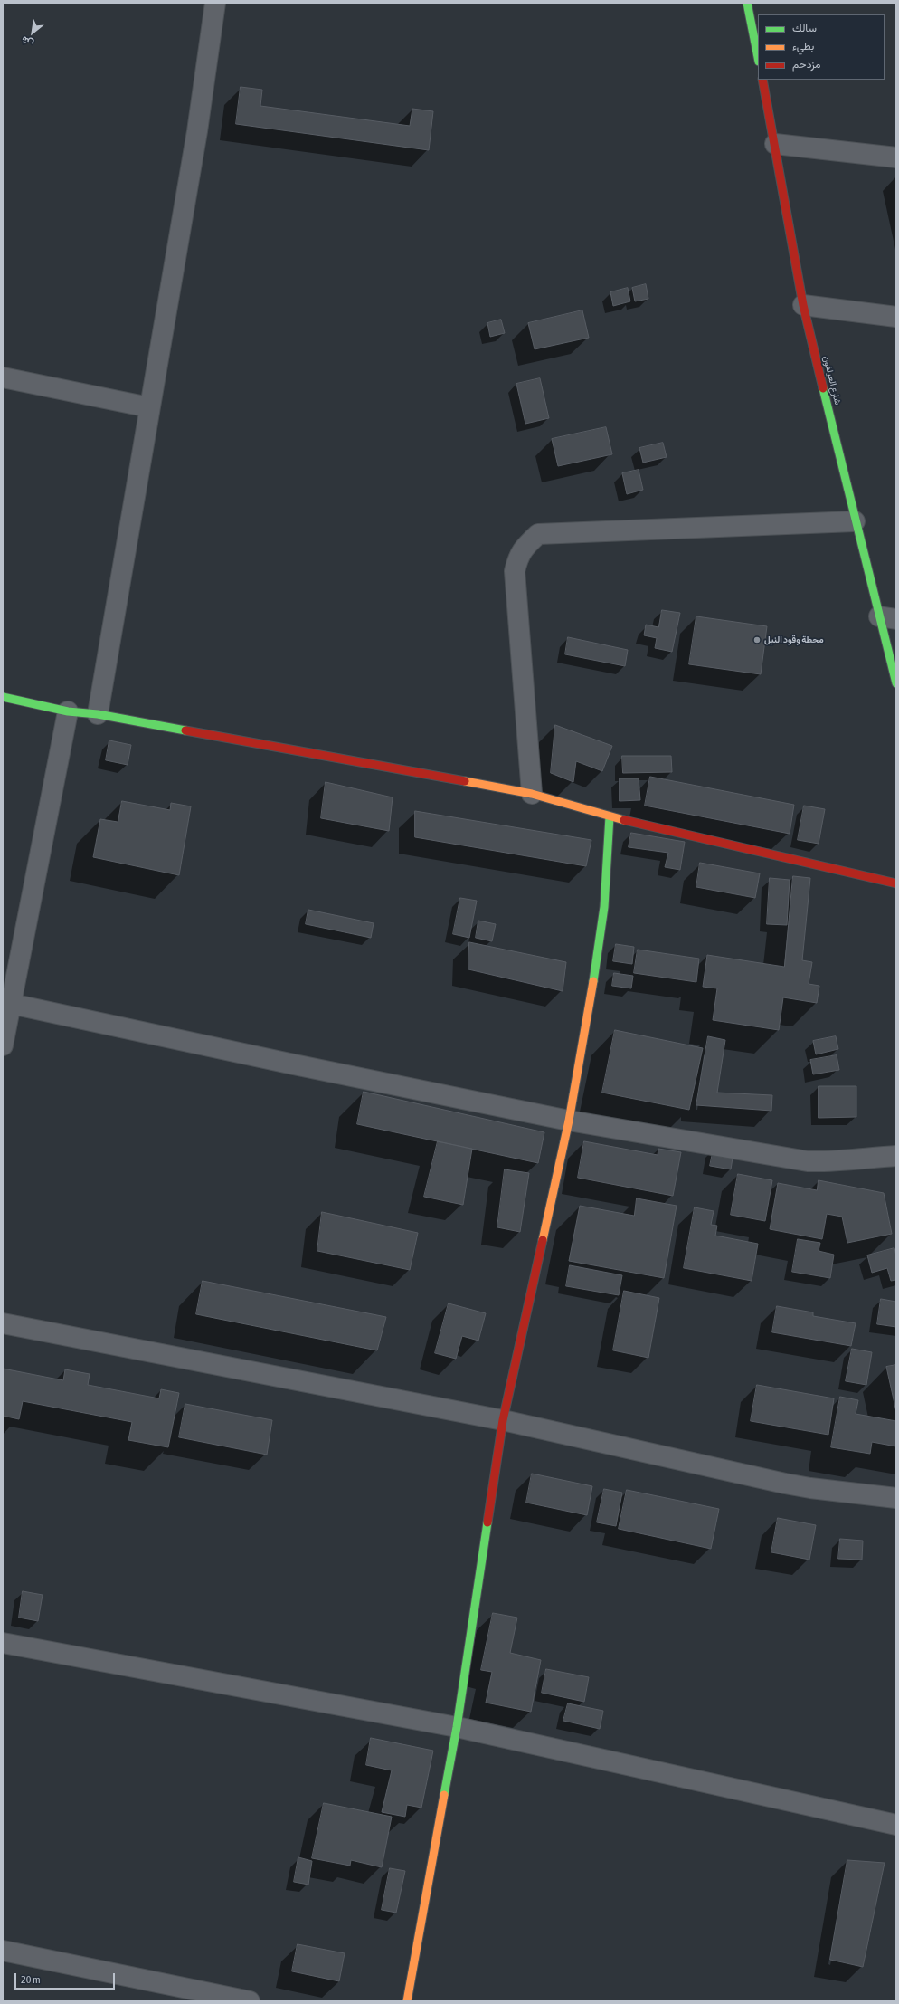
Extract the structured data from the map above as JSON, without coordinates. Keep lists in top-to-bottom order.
{
  "streets": {
    "main road": ["شارع العيلفون"]
  },
  "places": ["محطة وقود النيل"],
  "legend": ["سالك", "بطيء", "مزدحم"],
  "scale_bar": "20 m",
  "north": "bottom left"
}
